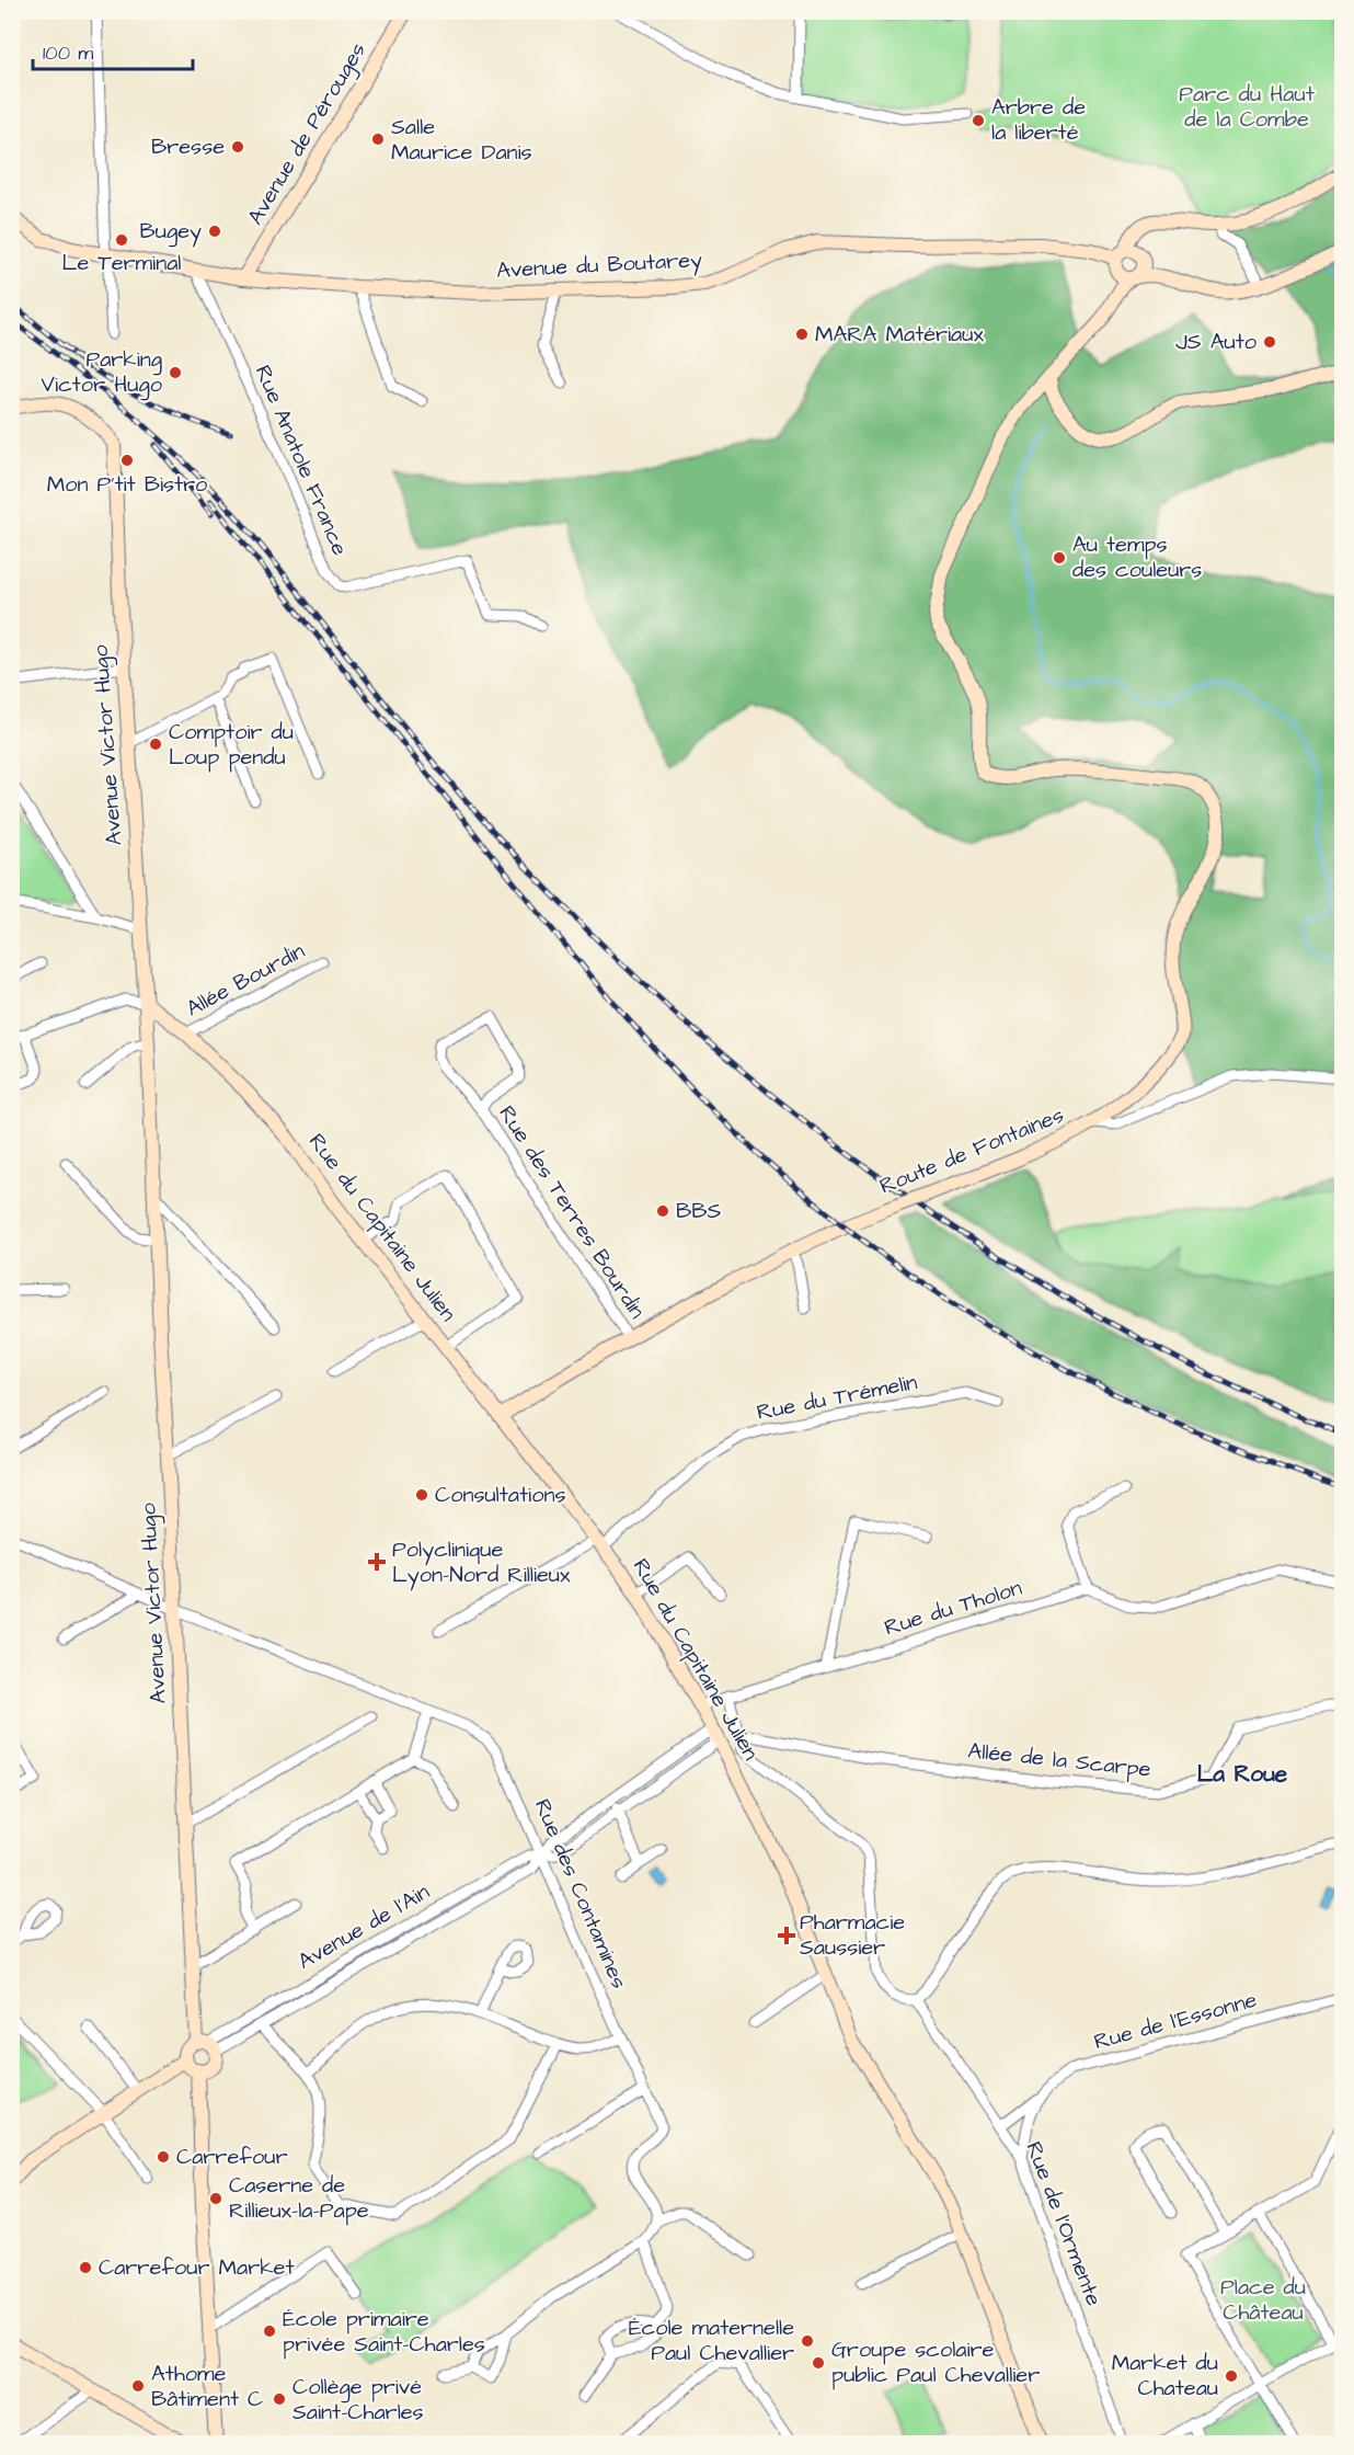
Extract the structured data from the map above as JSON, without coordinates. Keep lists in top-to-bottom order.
{
  "streets": {
    "street": [
      "Avenue de Pérouges",
      "Avenue du Boutarey",
      "Rue Anatole France",
      "Avenue Victor Hugo",
      "Allée Bourdin",
      "Route de Fontaines",
      "Rue des Terres Bourdin",
      "Rue du Capitaine Julien",
      "Rue du Trémelin",
      "Rue du Tholon",
      "Allée de la Scarpe",
      "Rue des Contamines",
      "Avenue de l'Ain",
      "Rue de l'Essonne",
      "Rue de l'Ormente"
    ]
  },
  "crossings": [
    ["Avenue de Pérouges", "Avenue du Boutarey"],
    ["Avenue du Boutarey", "Rue Anatole France"],
    ["Avenue Victor Hugo", "Rue du Capitaine Julien"],
    ["Avenue Victor Hugo", "Rue des Contamines"],
    ["Avenue Victor Hugo", "Avenue de l'Ain"],
    ["Allée Bourdin", "Rue du Capitaine Julien"],
    ["Route de Fontaines", "Rue des Terres Bourdin"],
    ["Route de Fontaines", "Rue du Capitaine Julien"],
    ["Rue du Capitaine Julien", "Rue du Trémelin"],
    ["Rue du Capitaine Julien", "Rue du Tholon"],
    ["Rue du Capitaine Julien", "Avenue de l'Ain"],
    ["Rue des Contamines", "Avenue de l'Ain"],
    ["Rue de l'Essonne", "Rue de l'Ormente"]
  ],
  "districts": ["La Roue"],
  "parks": ["Parc du Haut de la Combe", "Place du Château"],
  "places": {
    "other": [
      "Arbre de la liberté",
      "Salle Maurice Danis",
      "Bresse",
      "Bugey",
      "Le Terminal",
      "MARA Matériaux",
      "JS Auto",
      "Parking Victor Hugo",
      "Mon P'tit Bistro",
      "Au temps des couleurs",
      "Comptoir du Loup pendu",
      "BBS",
      "Consultations",
      "Carrefour",
      "Caserne de Rillieux-la-Pape",
      "Carrefour Market",
      "École primaire privée Saint-Charles",
      "École maternelle Paul Chevallier",
      "Groupe scolaire public Paul Chevallier",
      "Market du Chateau",
      "Athome Bâtiment C",
      "Collège privé Saint-Charles"
    ],
    "health": ["Polyclinique Lyon-Nord Rillieux", "Pharmacie Saussier"]
  },
  "scale_bar": "100 m"
}
